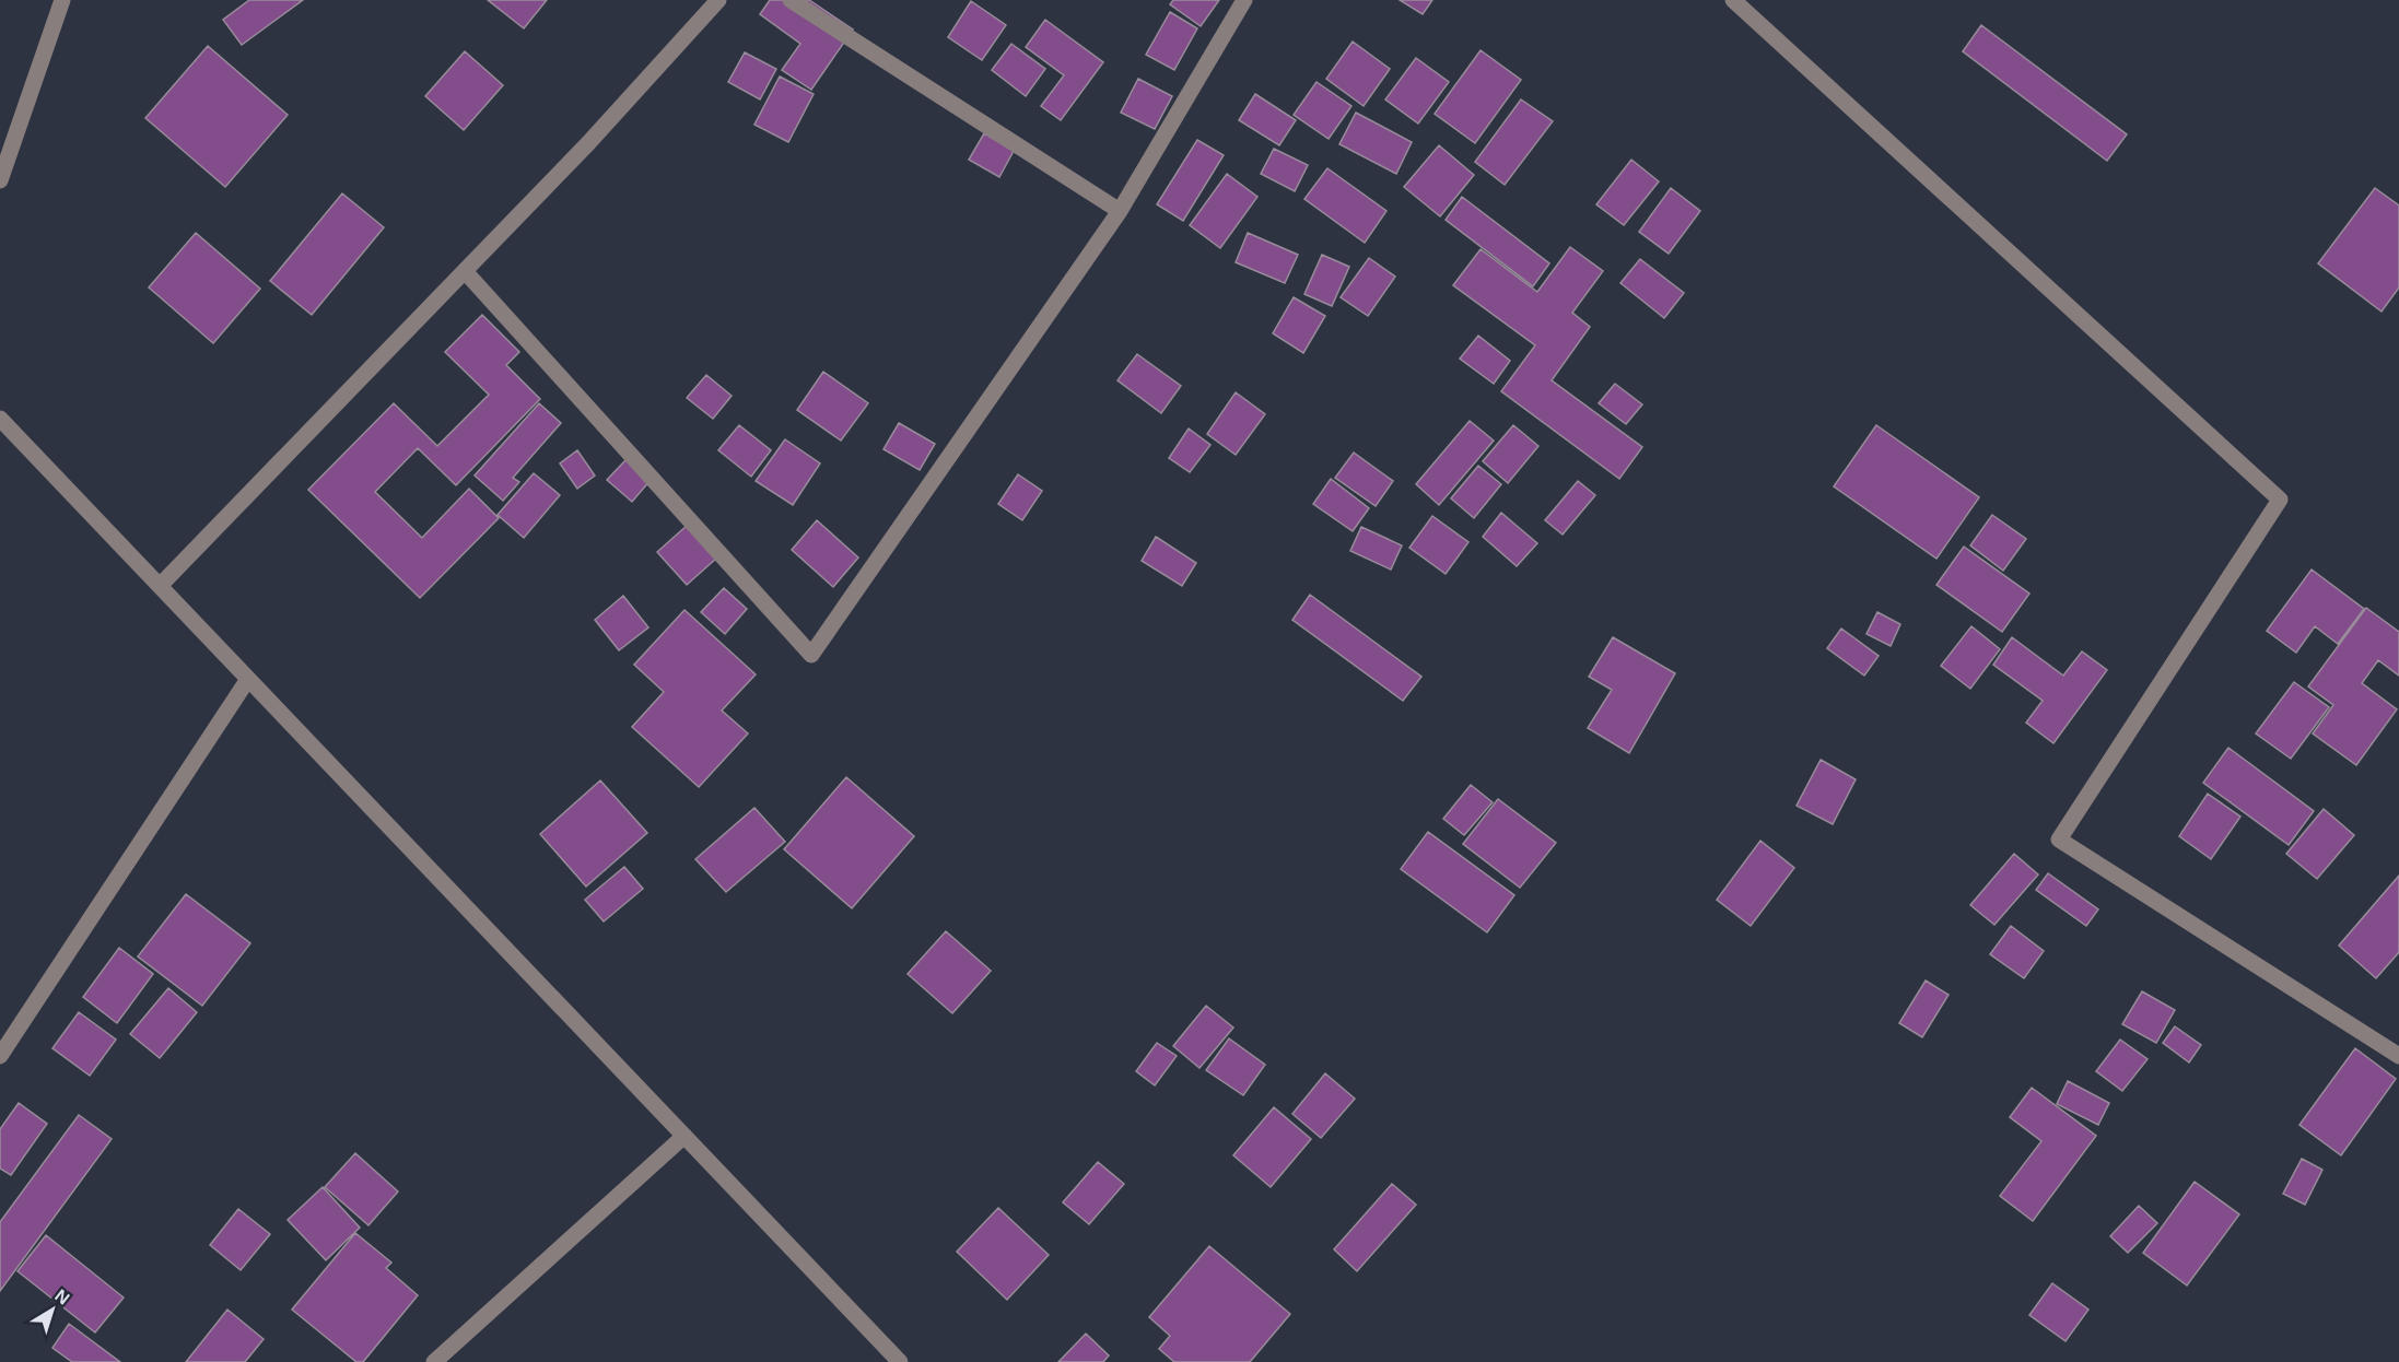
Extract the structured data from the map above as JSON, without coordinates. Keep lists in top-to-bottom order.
{
  "north": "top right"
}
